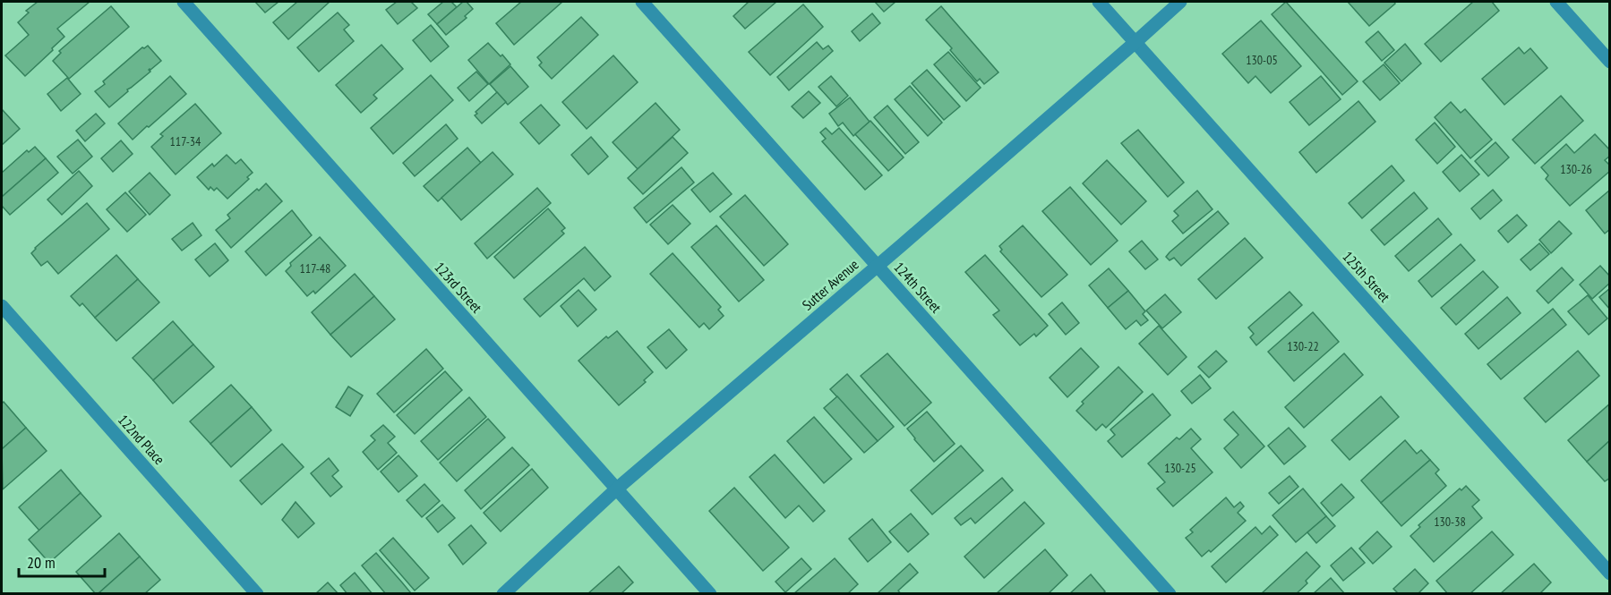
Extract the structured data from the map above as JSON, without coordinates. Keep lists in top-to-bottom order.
{
  "streets": {
    "street": [
      "125th Street",
      "Sutter Avenue",
      "123rd Street",
      "124th Street",
      "122nd Place"
    ]
  },
  "crossings": [
    ["125th Street", "Sutter Avenue"],
    ["Sutter Avenue", "123rd Street"],
    ["Sutter Avenue", "124th Street"]
  ],
  "house_numbers": [
    "130-05",
    "117-34",
    "130-26",
    "117-48",
    "130-22",
    "130-25",
    "130-38"
  ],
  "scale_bar": "20 m"
}
